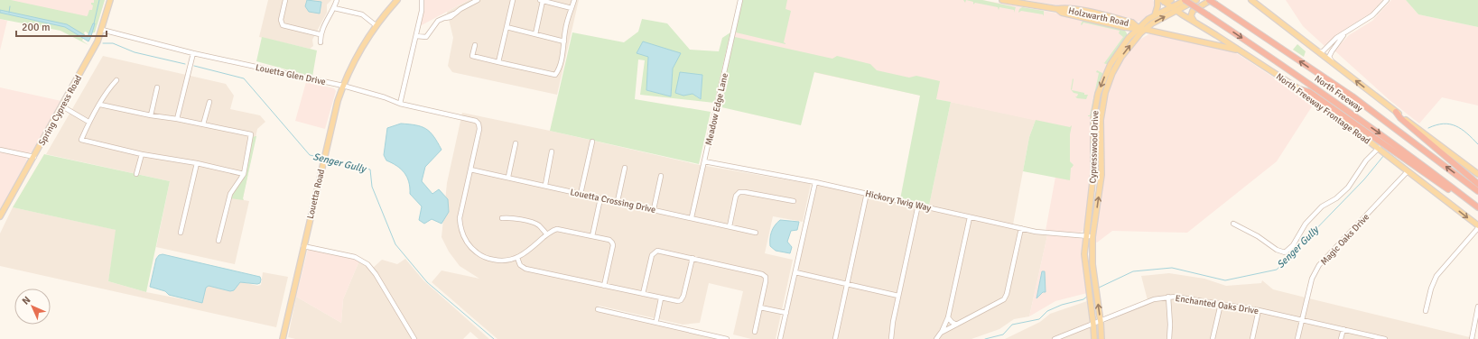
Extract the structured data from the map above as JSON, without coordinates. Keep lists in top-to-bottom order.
{
  "streets": {
    "highway": ["North Freeway"],
    "main road": [
      "Holzwarth Road",
      "North Freeway Frontage Road",
      "Spring Cypress Road",
      "Cypresswood Drive",
      "Louetta Road"
    ],
    "street": [
      "Louetta Glen Drive",
      "Meadow Edge Lane",
      "Louetta Crossing Drive",
      "Hickory Twig Way",
      "Magic Oaks Drive",
      "Enchanted Oaks Drive"
    ]
  },
  "crossings": [
    ["Holzwarth Road", "North Freeway Frontage Road"],
    ["Holzwarth Road", "Cypresswood Drive"],
    ["Louetta Glen Drive", "Spring Cypress Road"],
    ["Louetta Glen Drive", "Louetta Road"],
    ["Louetta Glen Drive", "Louetta Crossing Drive"],
    ["North Freeway Frontage Road", "Cypresswood Drive"],
    ["North Freeway Frontage Road", "Magic Oaks Drive"],
    ["Meadow Edge Lane", "Louetta Crossing Drive"],
    ["Meadow Edge Lane", "Hickory Twig Way"],
    ["Cypresswood Drive", "Hickory Twig Way"],
    ["Cypresswood Drive", "Enchanted Oaks Drive"],
    ["Magic Oaks Drive", "Enchanted Oaks Drive"]
  ],
  "water": ["Senger Gully"],
  "scale_bar": "200 m",
  "north": "top left"
}
